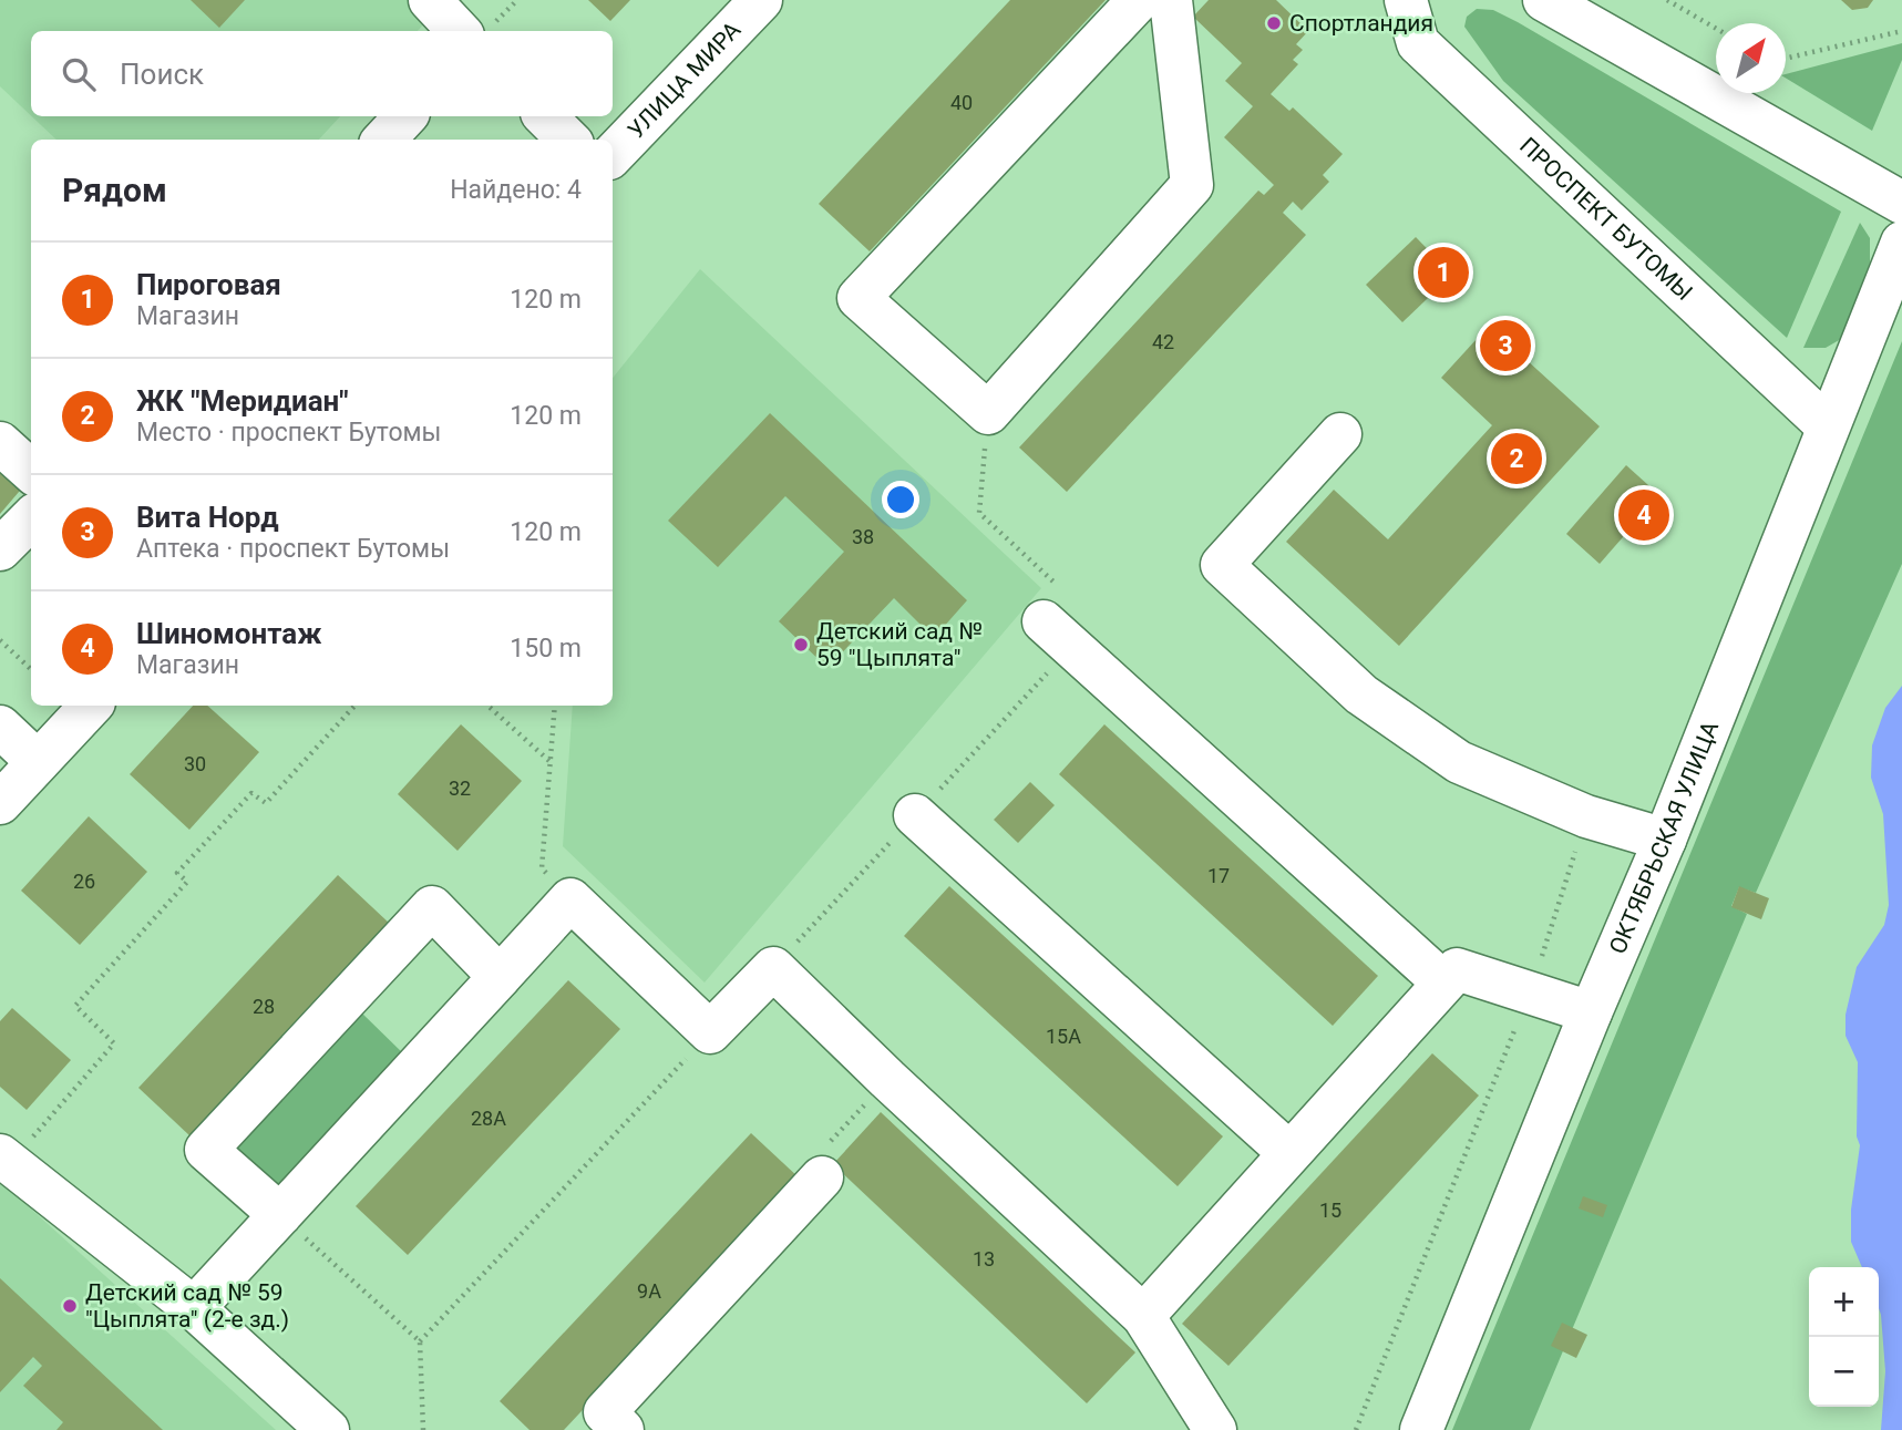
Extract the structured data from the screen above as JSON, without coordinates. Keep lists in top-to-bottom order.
{
  "streets": {
    "street": ["УЛИЦА МИРА", "ПРОСПЕКТ БУТОМЫ", "ОКТЯБРЬСКАЯ УЛИЦА"]
  },
  "crossings": [
    ["ПРОСПЕКТ БУТОМЫ", "ОКТЯБРЬСКАЯ УЛИЦА"]
  ],
  "places": ["Спортландия", "Детский сад № 59 \"Цыплята\"", "Детский сад № 59 \"Цыплята\" (2-е зд.)"],
  "house_numbers": [
    "40",
    "42",
    "38",
    "30",
    "32",
    "17",
    "26",
    "28",
    "15А",
    "28А",
    "15",
    "13",
    "9А"
  ],
  "north": "top right",
  "page": {
    "search": "Поиск",
    "heading": ["Рядом", "Найдено: 4"],
    "list": [
      {
        "mark": "1",
        "name": "Пироговая",
        "note": "Магазин",
        "value": "120 m"
      },
      {
        "mark": "2",
        "name": "ЖК \"Меридиан\"",
        "note": "Место · проспект Бутомы",
        "value": "120 m"
      },
      {
        "mark": "3",
        "name": "Вита Норд",
        "note": "Аптека · проспект Бутомы",
        "value": "120 m"
      },
      {
        "mark": "4",
        "name": "Шиномонтаж",
        "note": "Магазин",
        "value": "150 m"
      }
    ],
    "pins": [
      "1",
      "3",
      "2",
      "4"
    ],
    "map_buttons": ["+", "−"]
  }
}
